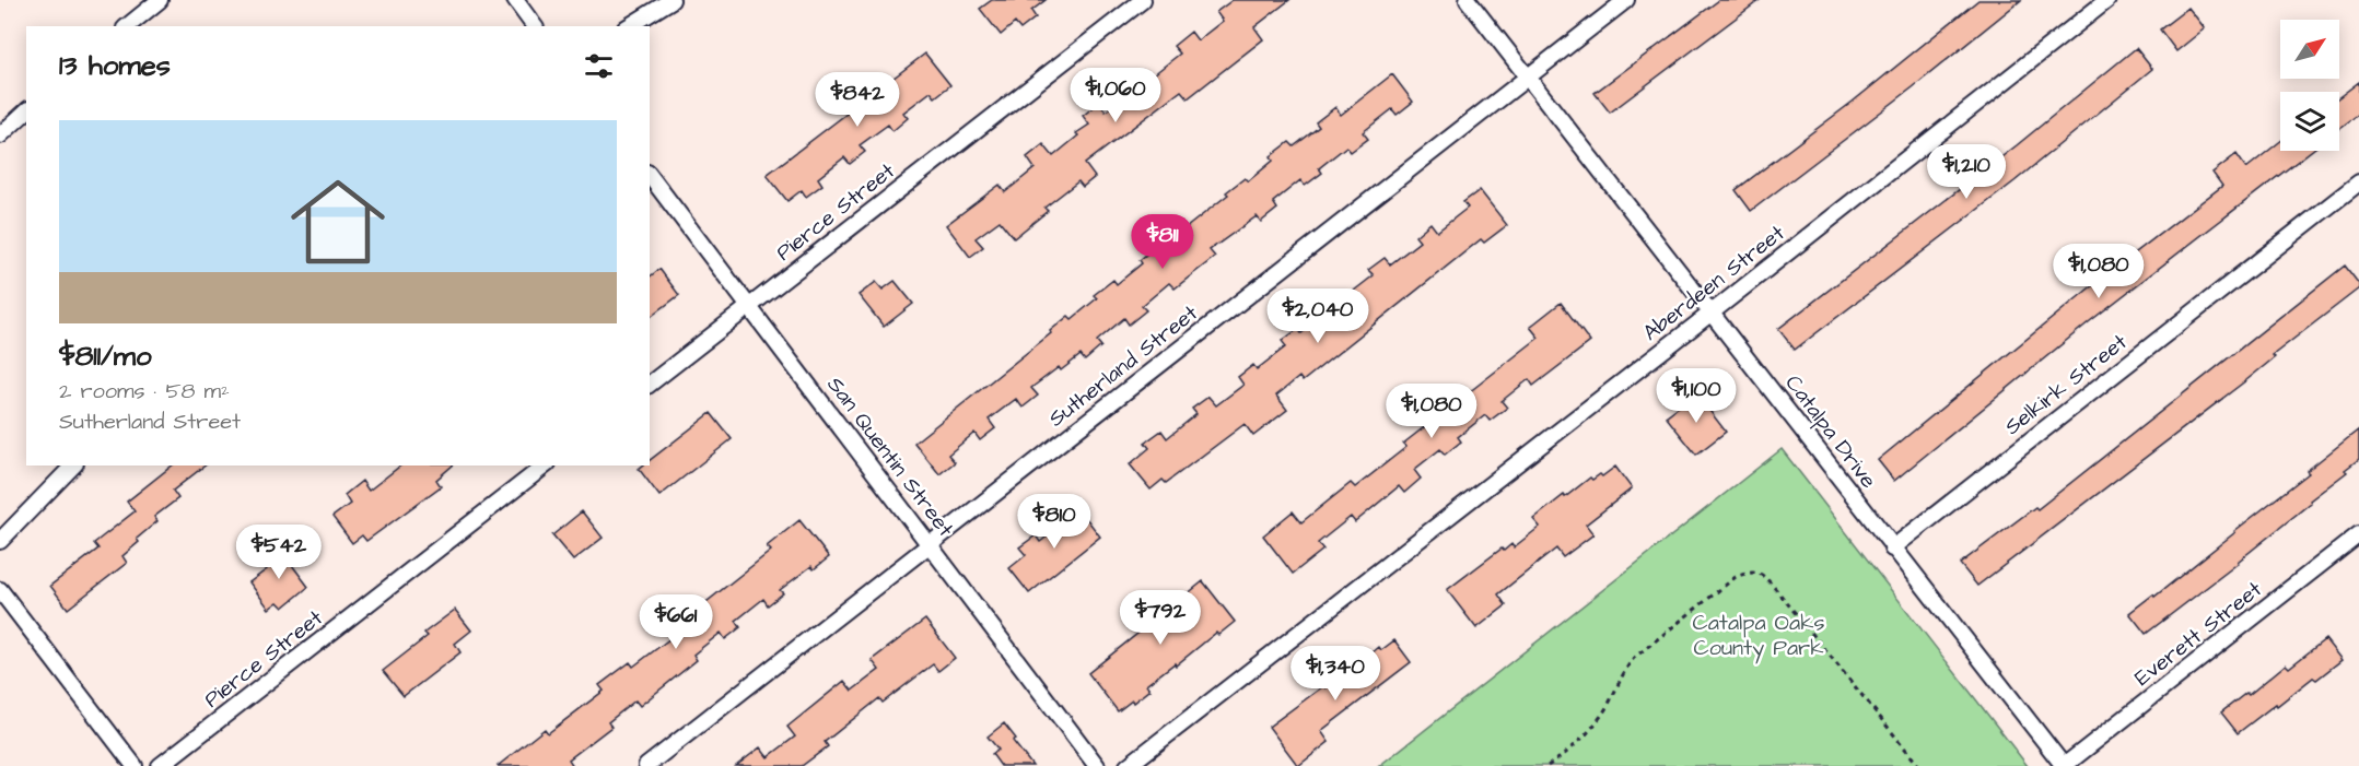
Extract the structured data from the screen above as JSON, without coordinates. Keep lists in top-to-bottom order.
{
  "streets": {
    "street": [
      "Pierce Street",
      "Aberdeen Street",
      "Sutherland Street",
      "Selkirk Street",
      "Catalpa Drive",
      "San Quentin Street",
      "Everett Street"
    ]
  },
  "crossings": [
    ["Pierce Street", "San Quentin Street"],
    ["Aberdeen Street", "Catalpa Drive"],
    ["Sutherland Street", "Catalpa Drive"],
    ["Sutherland Street", "San Quentin Street"],
    ["Selkirk Street", "Catalpa Drive"],
    ["Catalpa Drive", "Everett Street"]
  ],
  "parks": ["Catalpa Oaks County Park"],
  "north": "top right",
  "page": {
    "heading": "13 homes",
    "price": [
      "$1,060",
      "$842",
      "$1,210",
      "$811",
      "$1,080",
      "$2,040",
      "$1,100",
      "$1,080",
      "$810",
      "$542",
      "$792",
      "$661",
      "$1,340"
    ],
    "list": [
      {
        "name": "$811/mo",
        "note": "2 rooms · 58 m² · Sutherland Street"
      }
    ]
  }
}
